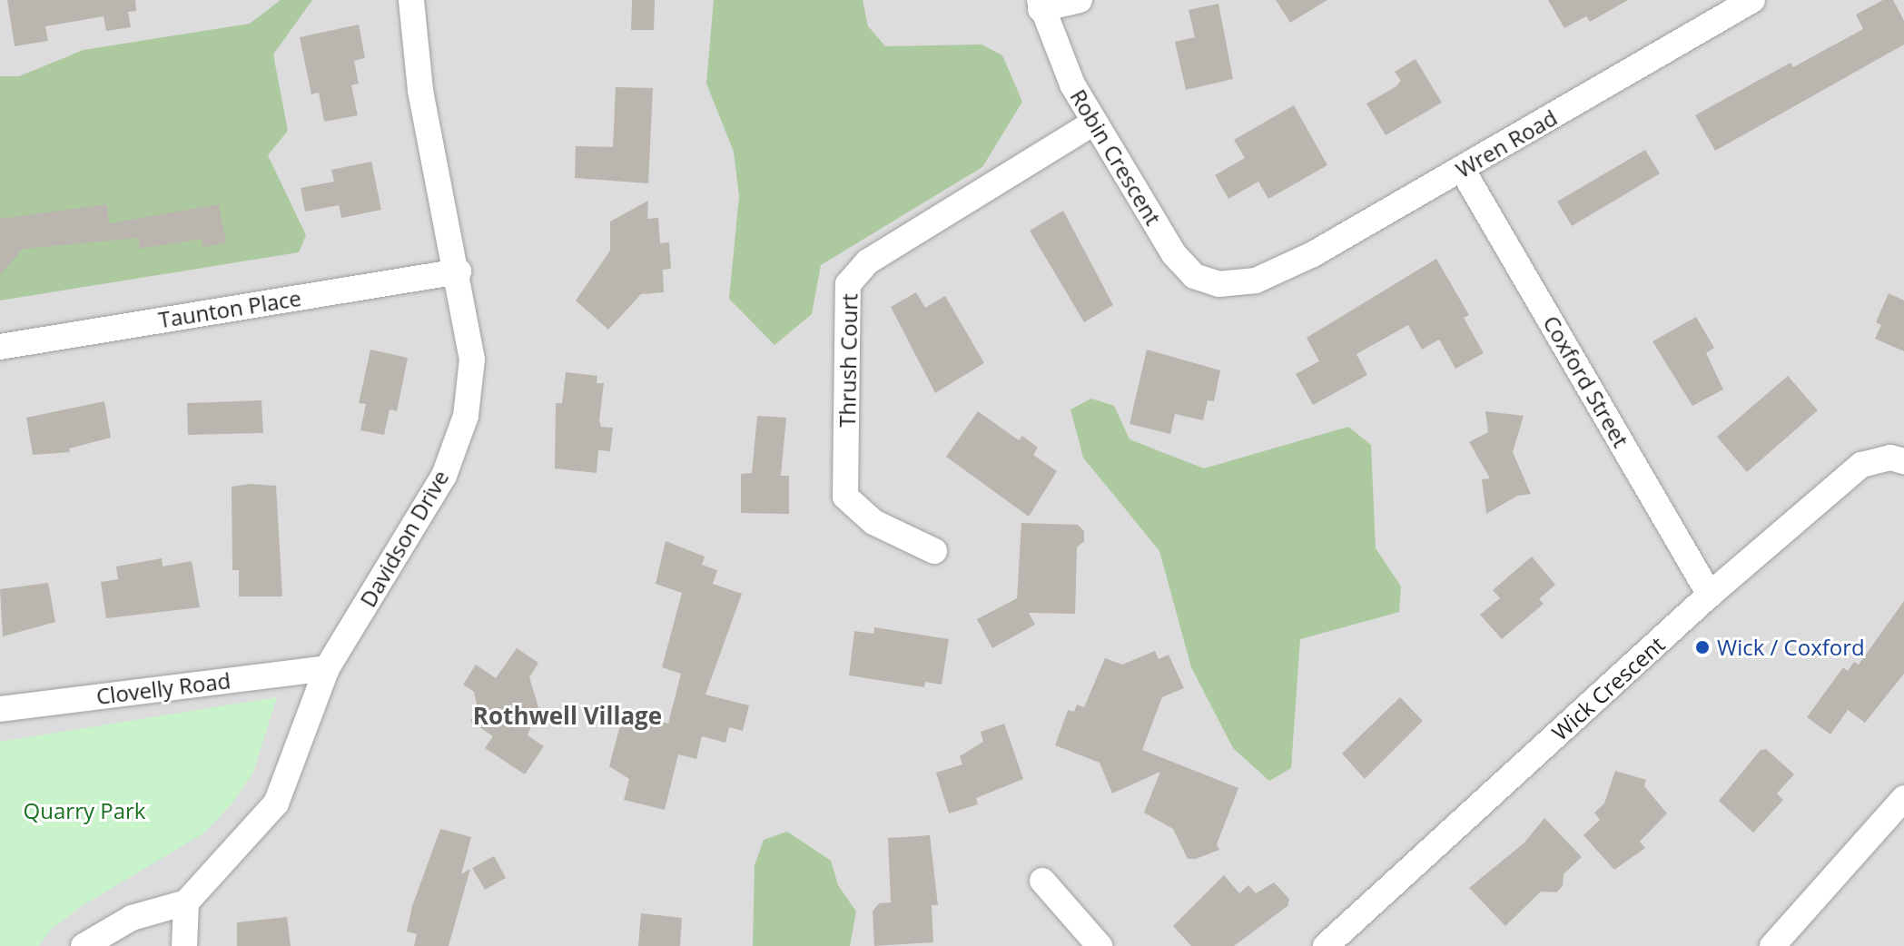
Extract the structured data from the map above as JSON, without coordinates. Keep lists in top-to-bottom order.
{
  "streets": {
    "street": [
      "Wren Road",
      "Robin Crescent",
      "Taunton Place",
      "Thrush Court",
      "Coxford Street",
      "Davidson Drive",
      "Clovelly Road",
      "Wick Crescent"
    ]
  },
  "crossings": [
    ["Wren Road", "Robin Crescent"],
    ["Wren Road", "Coxford Street"],
    ["Robin Crescent", "Thrush Court"],
    ["Taunton Place", "Davidson Drive"],
    ["Coxford Street", "Wick Crescent"],
    ["Davidson Drive", "Clovelly Road"]
  ],
  "districts": ["Rothwell Village"],
  "parks": ["Quarry Park"],
  "places": ["Wick / Coxford"]
}
